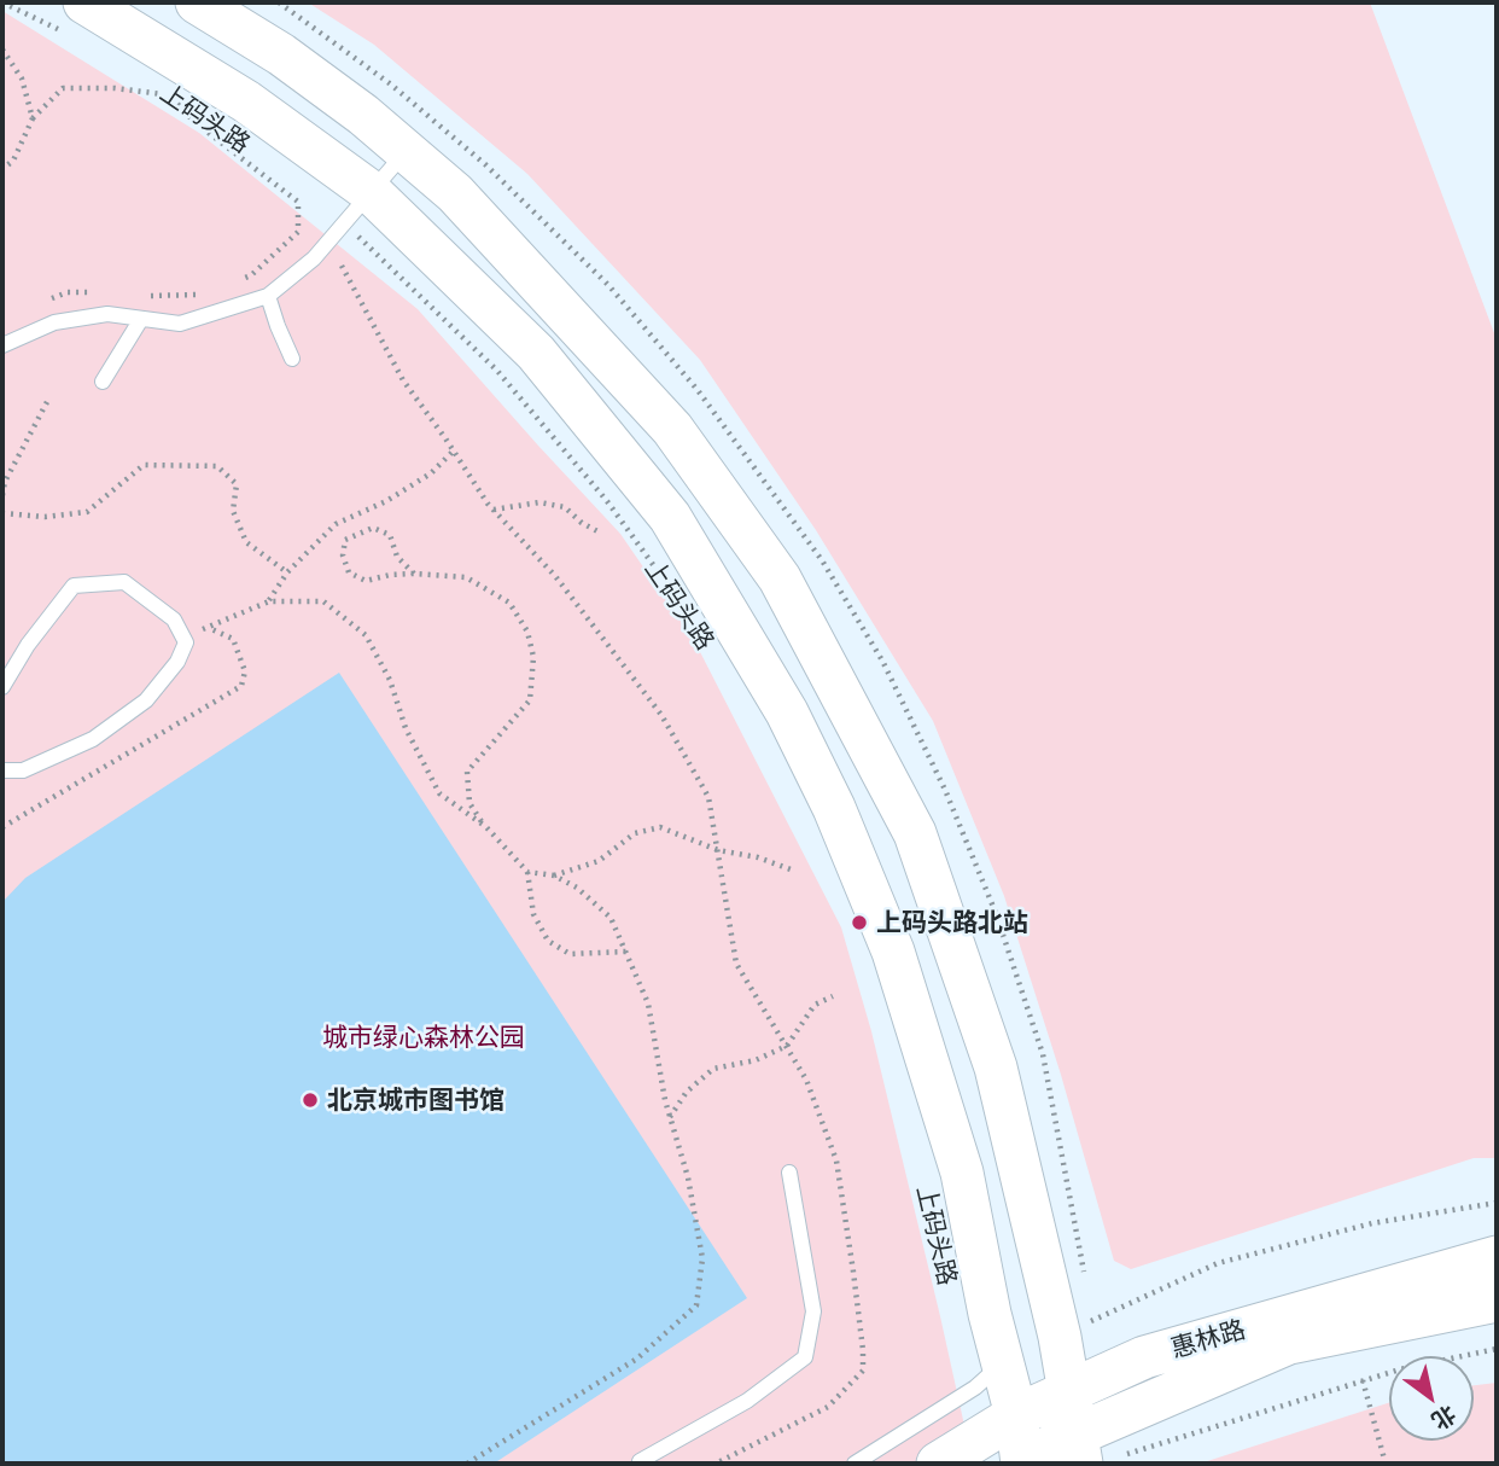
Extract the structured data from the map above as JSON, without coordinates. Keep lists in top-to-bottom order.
{
  "streets": {
    "main road": ["上码头路", "惠林路"]
  },
  "crossings": [
    ["上码头路", "惠林路"]
  ],
  "parks": ["城市绿心森林公园"],
  "places": ["上码头路北站", "北京城市图书馆"],
  "north": "bottom right"
}
